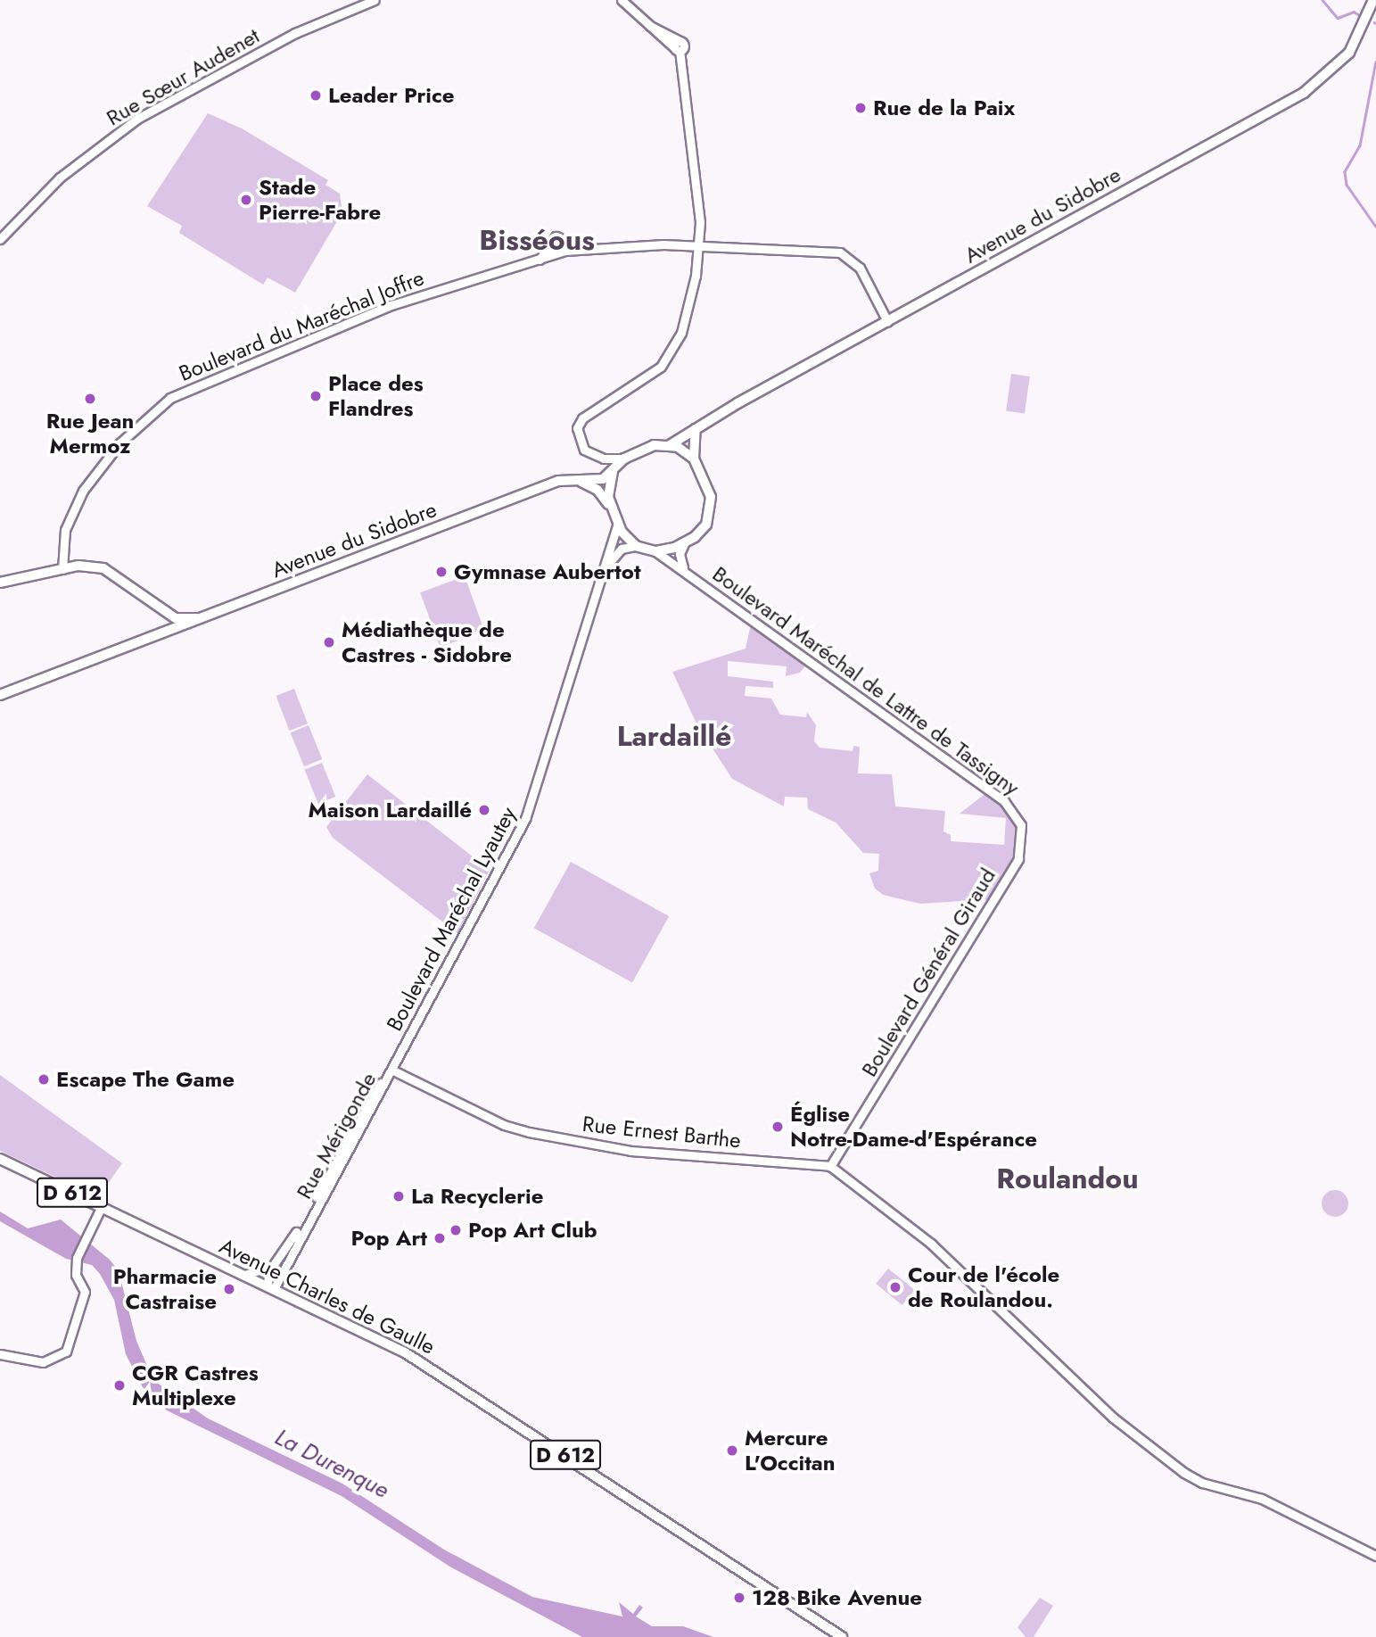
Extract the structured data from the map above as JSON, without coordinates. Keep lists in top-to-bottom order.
{
  "streets": {
    "main road": ["Avenue du Sidobre", "D 612", "Avenue Charles de Gaulle"],
    "street": [
      "Rue Sœur Audenet",
      "Boulevard du Maréchal Joffre",
      "Boulevard Maréchal de Lattre de Tassigny",
      "Boulevard Maréchal Lyautey",
      "Boulevard Général Giraud",
      "Rue Ernest Barthe",
      "Rue Mérigonde"
    ]
  },
  "crossings": [
    ["Avenue du Sidobre", "Boulevard du Maréchal Joffre"],
    ["Avenue du Sidobre", "Boulevard Maréchal de Lattre de Tassigny"],
    ["Avenue du Sidobre", "Boulevard Maréchal Lyautey"],
    ["Boulevard Maréchal de Lattre de Tassigny", "Boulevard Maréchal Lyautey"],
    ["Boulevard Maréchal de Lattre de Tassigny", "Boulevard Général Giraud"],
    ["Boulevard Maréchal Lyautey", "Rue Ernest Barthe"],
    ["Boulevard Maréchal Lyautey", "Rue Mérigonde"],
    ["Boulevard Général Giraud", "Rue Ernest Barthe"],
    ["Rue Ernest Barthe", "Rue Mérigonde"],
    ["Rue Mérigonde", "Avenue Charles de Gaulle"]
  ],
  "districts": ["Bisséous", "Lardaillé", "Roulandou"],
  "water": ["La Durenque"],
  "places": [
    "Leader Price",
    "Rue de la Paix",
    "Stade Pierre-Fabre",
    "Place des Flandres",
    "Rue Jean Mermoz",
    "Gymnase Aubertot",
    "Médiathèque de Castres - Sidobre",
    "Maison Lardaillé",
    "Escape The Game",
    "Église Notre-Dame-d'Espérance",
    "La Recyclerie",
    "Pop Art Club",
    "Pop Art",
    "Cour de l'école de Roulandou.",
    "Pharmacie Castraise",
    "CGR Castres Multiplexe",
    "Mercure L'Occitan",
    "128 Bike Avenue"
  ]
}
